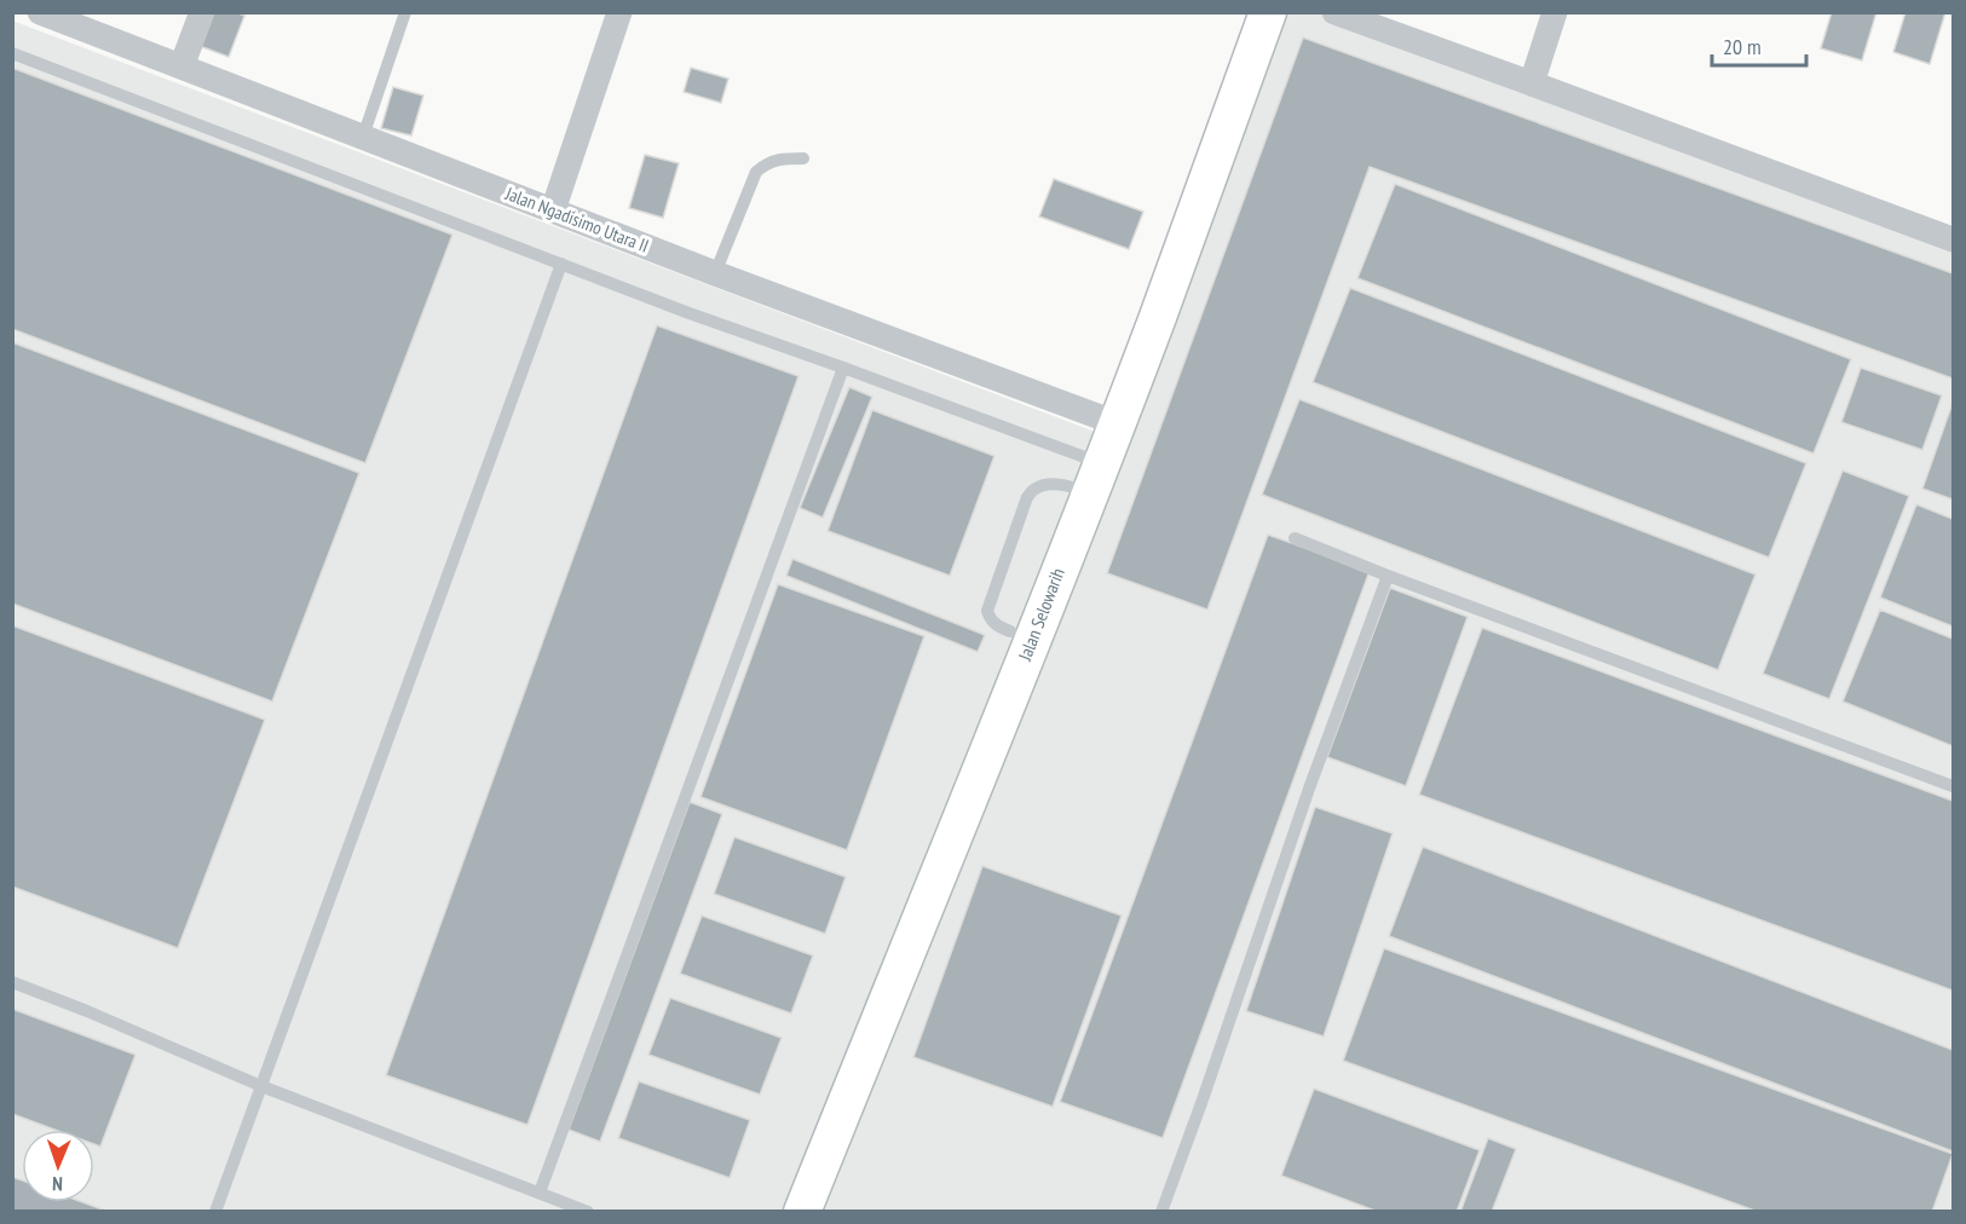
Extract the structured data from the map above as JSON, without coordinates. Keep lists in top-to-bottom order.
{
  "streets": {
    "main road": ["Jalan Selowarih"],
    "street": ["Jalan Ngadisimo Utara II"]
  },
  "crossings": [
    ["Jalan Ngadisimo Utara II", "Jalan Selowarih"]
  ],
  "scale_bar": "20 m",
  "north": "bottom"
}
